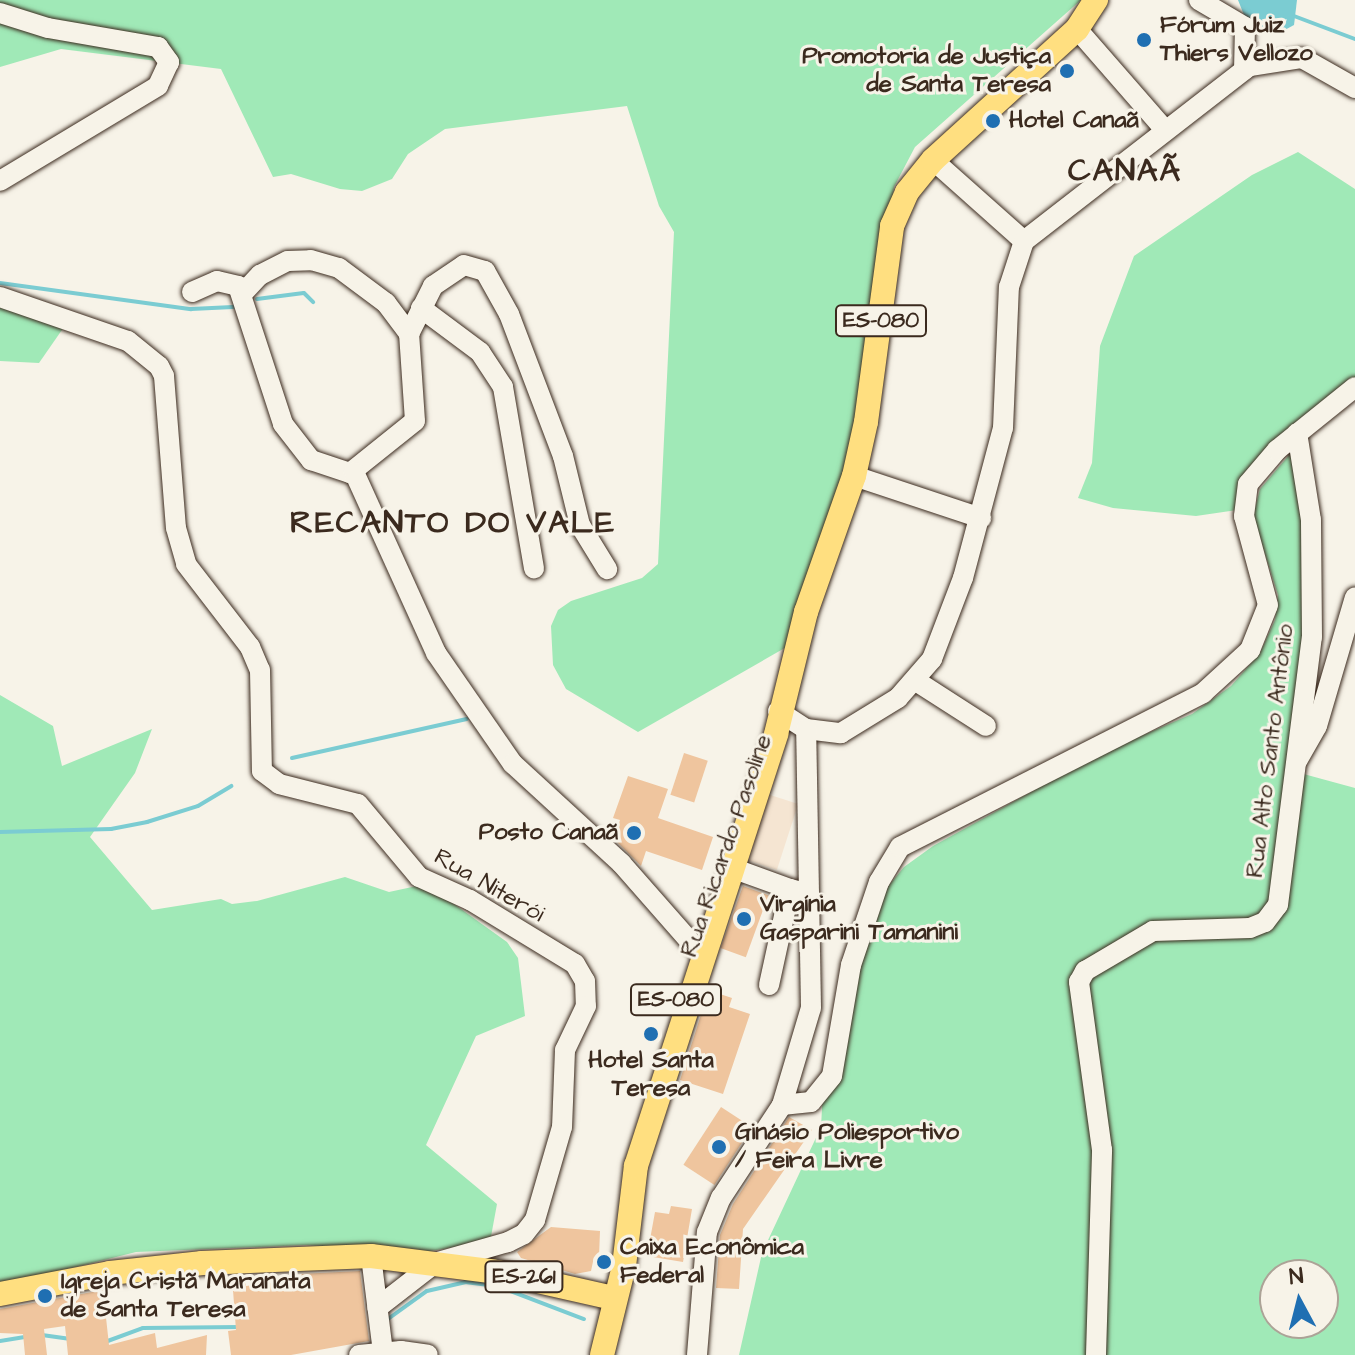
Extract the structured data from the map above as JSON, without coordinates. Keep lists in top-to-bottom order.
{
  "streets": {
    "main road": ["ES-080", "Rua Ricardo Pasoline", "ES-261"],
    "street": ["Rua Alto Santo Antônio", "Rua Niterói"]
  },
  "crossings": [
    ["ES-080", "Rua Ricardo Pasoline"],
    ["Rua Ricardo Pasoline", "ES-261"],
    ["Rua Niterói", "ES-261"]
  ],
  "districts": ["CANAÃ", "RECANTO DO VALE"],
  "places": [
    "Fórum Juiz Thiers Vellozo",
    "Promotoria de Justiça de Santa Teresa",
    "Hotel Canaã",
    "Posto Canaã",
    "Virgínia Gasparini Tamanini",
    "Hotel Santa Teresa",
    "Ginásio Poliesportivo / Feira Livre",
    "Caixa Econômica Federal",
    "Igreja Cristã Maranata de Santa Teresa"
  ],
  "north": "top"
}
